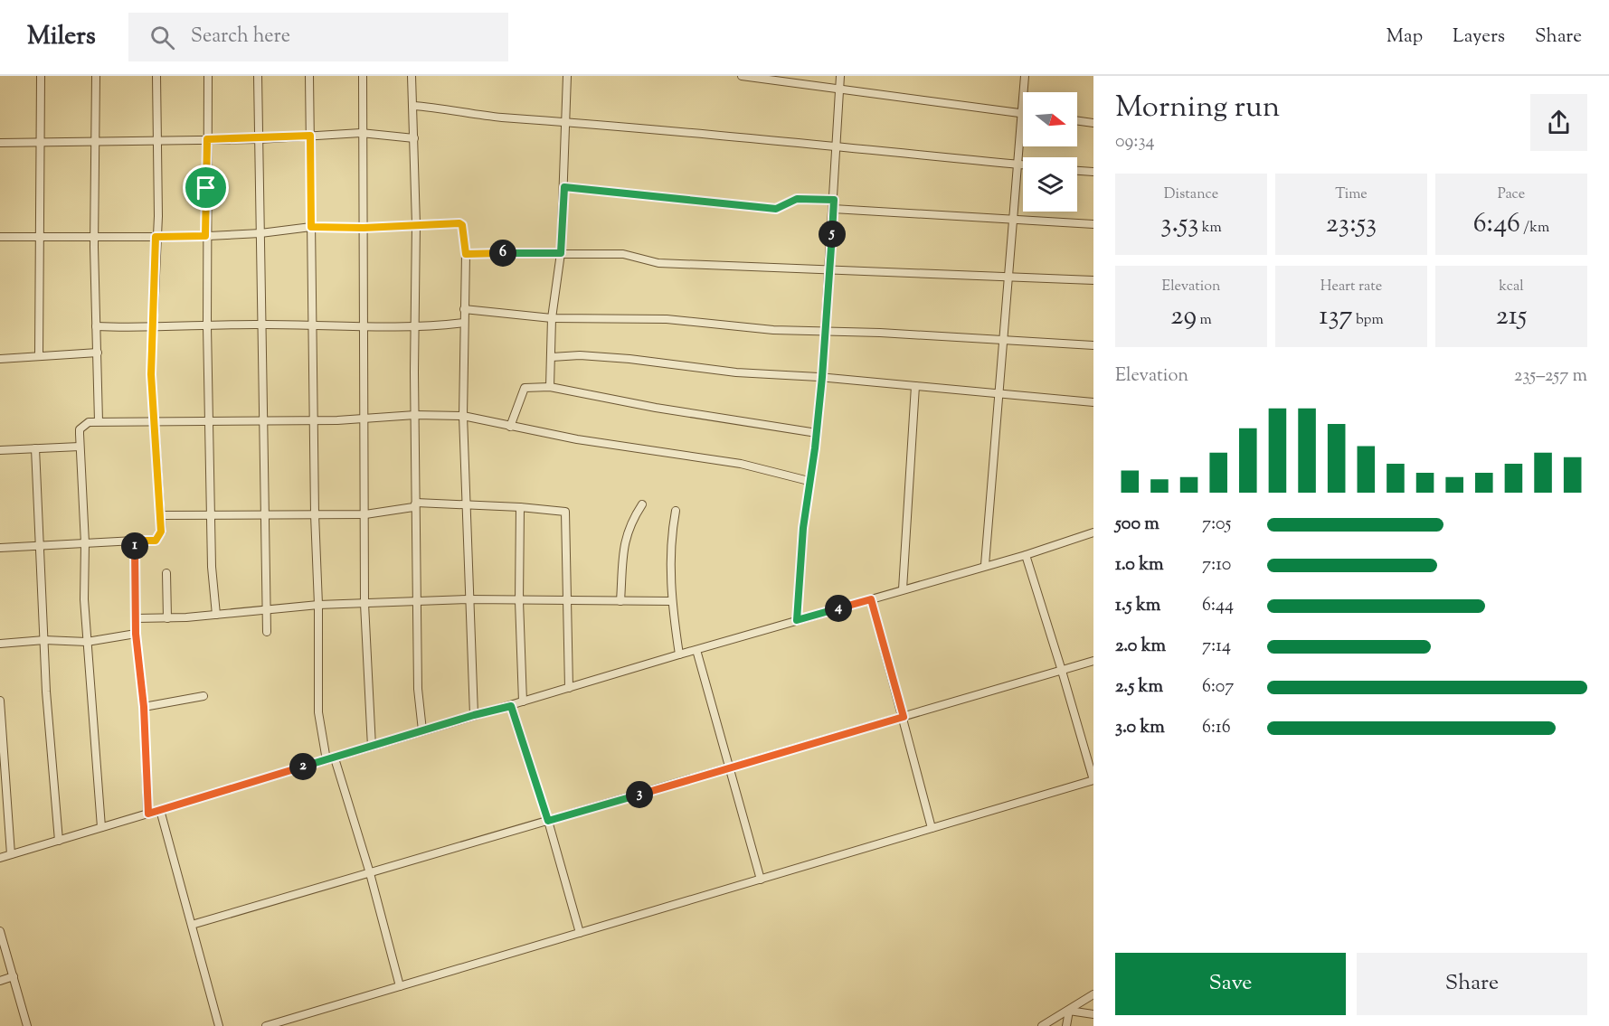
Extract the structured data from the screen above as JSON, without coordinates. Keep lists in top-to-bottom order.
{
  "north": "right",
  "page": {
    "header": "Milers",
    "search": "Search here",
    "nav": ["Map", "Layers", "Share"],
    "heading": ["Morning run", "09:34"],
    "stats": [
      ["Distance", "3.53 km"],
      ["Time", "23:53"],
      ["Pace", "6:46 /km"],
      ["Elevation", "29 m"],
      ["Heart rate", "137 bpm"],
      ["kcal", "215"]
    ],
    "pins": [
      "5",
      "6",
      "1",
      "4",
      "2",
      "3"
    ],
    "chart": ["Elevation", "235–257 m"],
    "list": [
      {
        "name": "500 m",
        "note": "7:05"
      },
      {
        "name": "1.0 km",
        "note": "7:10"
      },
      {
        "name": "1.5 km",
        "note": "6:44"
      },
      {
        "name": "2.0 km",
        "note": "7:14"
      },
      {
        "name": "2.5 km",
        "note": "6:07"
      },
      {
        "name": "3.0 km",
        "note": "6:16"
      }
    ],
    "buttons": ["Save", "Share"]
  }
}
